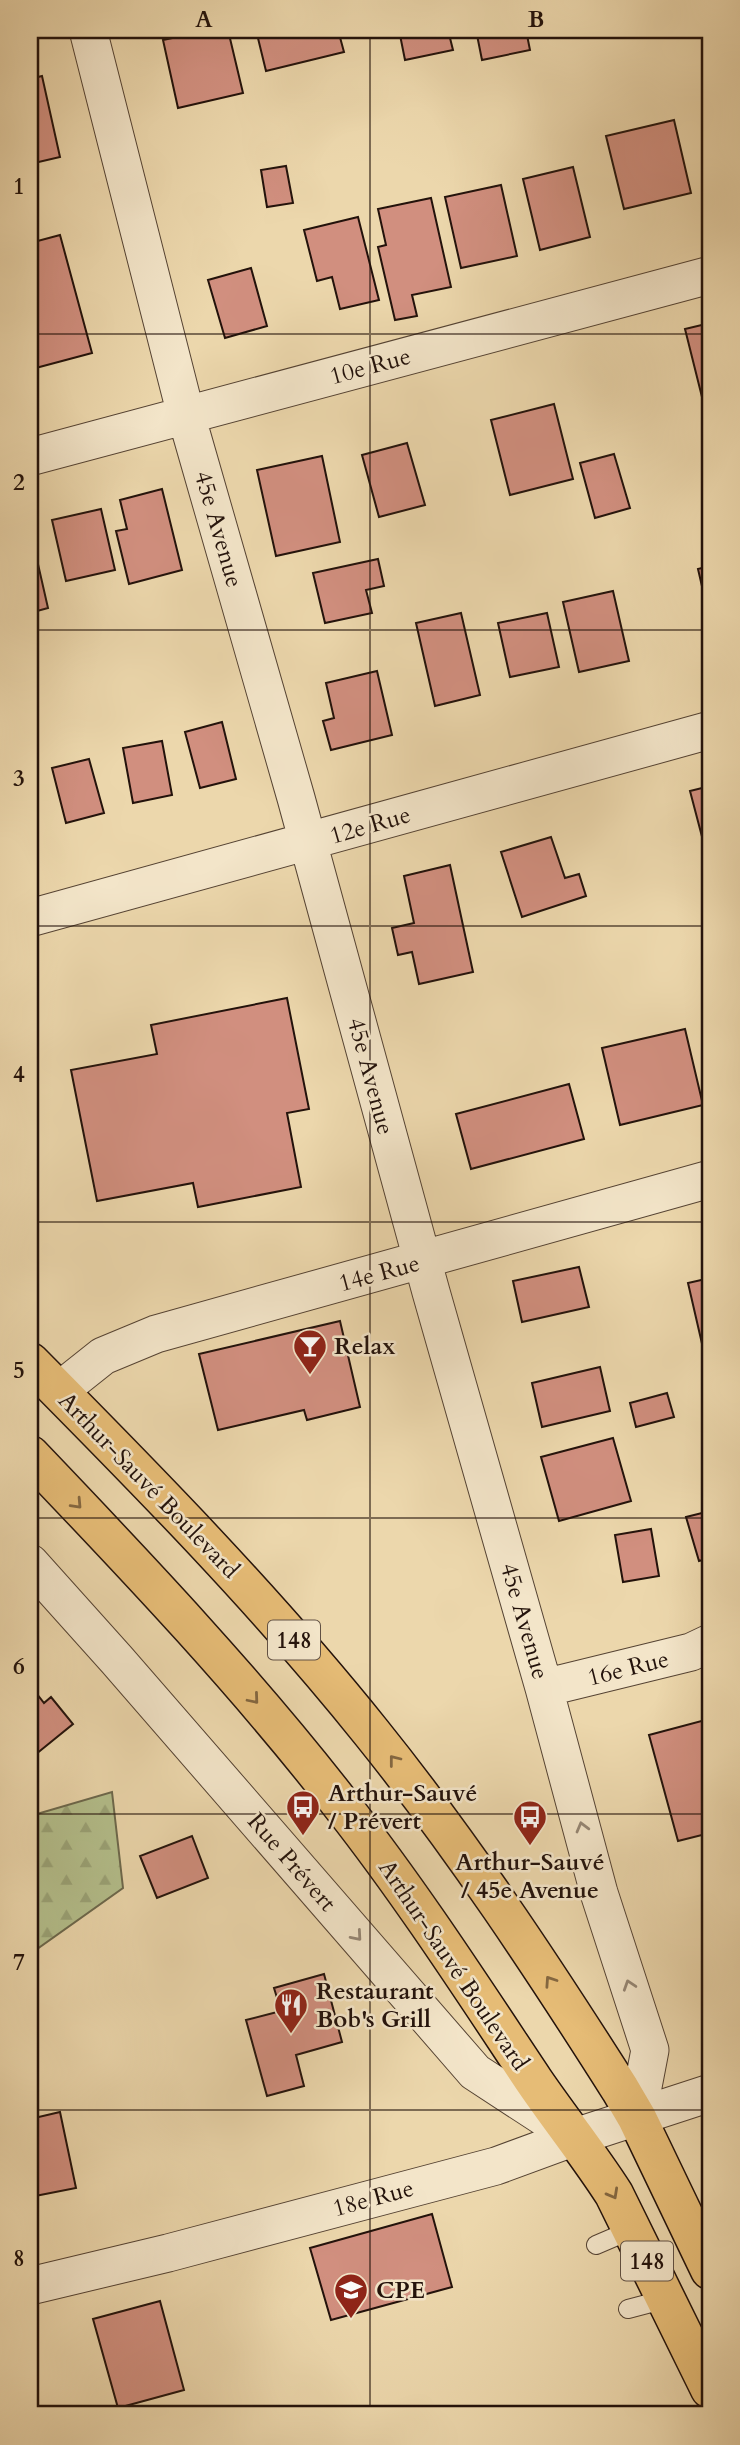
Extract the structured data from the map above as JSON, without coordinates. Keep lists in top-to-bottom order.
{
  "streets": {
    "main road": ["Arthur-Sauvé Boulevard", "148"],
    "street": [
      "10e Rue",
      "45e Avenue",
      "12e Rue",
      "14e Rue",
      "16e Rue",
      "Rue Prévert",
      "18e Rue"
    ]
  },
  "crossings": [
    ["10e Rue", "45e Avenue"],
    ["45e Avenue", "12e Rue"],
    ["45e Avenue", "14e Rue"],
    ["45e Avenue", "Arthur-Sauvé Boulevard"],
    ["45e Avenue", "16e Rue"],
    ["45e Avenue", "18e Rue"],
    ["14e Rue", "Arthur-Sauvé Boulevard"],
    ["Arthur-Sauvé Boulevard", "Rue Prévert"],
    ["Arthur-Sauvé Boulevard", "18e Rue"],
    ["Rue Prévert", "18e Rue"]
  ],
  "one_way": ["Rue Prévert"],
  "places": {
    "bar": ["Relax"],
    "bus stop": ["Arthur-Sauvé / Prévert", "Arthur-Sauvé / 45e Avenue"],
    "restaurant": ["Restaurant Bob's Grill"],
    "school or university": ["CPE"]
  },
  "grid": {
    "columns": ["A", "B"],
    "rows": [
      "1",
      "2",
      "3",
      "4",
      "5",
      "6",
      "7",
      "8"
    ]
  }
}
